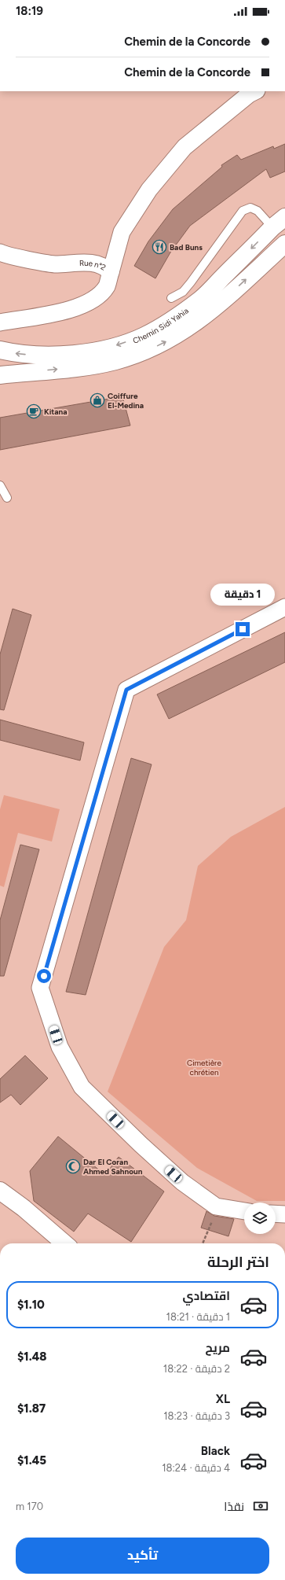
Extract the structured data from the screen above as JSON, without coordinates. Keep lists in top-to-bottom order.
{
  "streets": {
    "main road": ["Chemin Sidi Yahia"],
    "street": ["Rue n°2"]
  },
  "parks": ["Cimetière chrétien"],
  "places": {
    "restaurant": ["Bad Buns"],
    "shop": ["Coiffure El-Medina"],
    "cafe": ["Kitana"],
    "mosque": ["Dar El Coran Ahmed Sahnoun"]
  },
  "page": {
    "status": "18:19",
    "banner": ["Chemin de la Concorde", "Chemin de la Concorde"],
    "bubble": "1 دقيقة",
    "heading": "اختر الرحلة",
    "list": [
      {
        "name": "اقتصادي",
        "note": "1 دقيقة · 18:21",
        "value": "$1.10"
      },
      {
        "name": "مريح",
        "note": "2 دقيقة · 18:22",
        "value": "$1.48"
      },
      {
        "name": "XL",
        "note": "3 دقيقة · 18:23",
        "value": "$1.87"
      },
      {
        "name": "Black",
        "note": "4 دقيقة · 18:24",
        "value": "$1.45"
      }
    ],
    "pay": ["نقدًا", "170 m"],
    "buttons": "تأكيد"
  }
}
